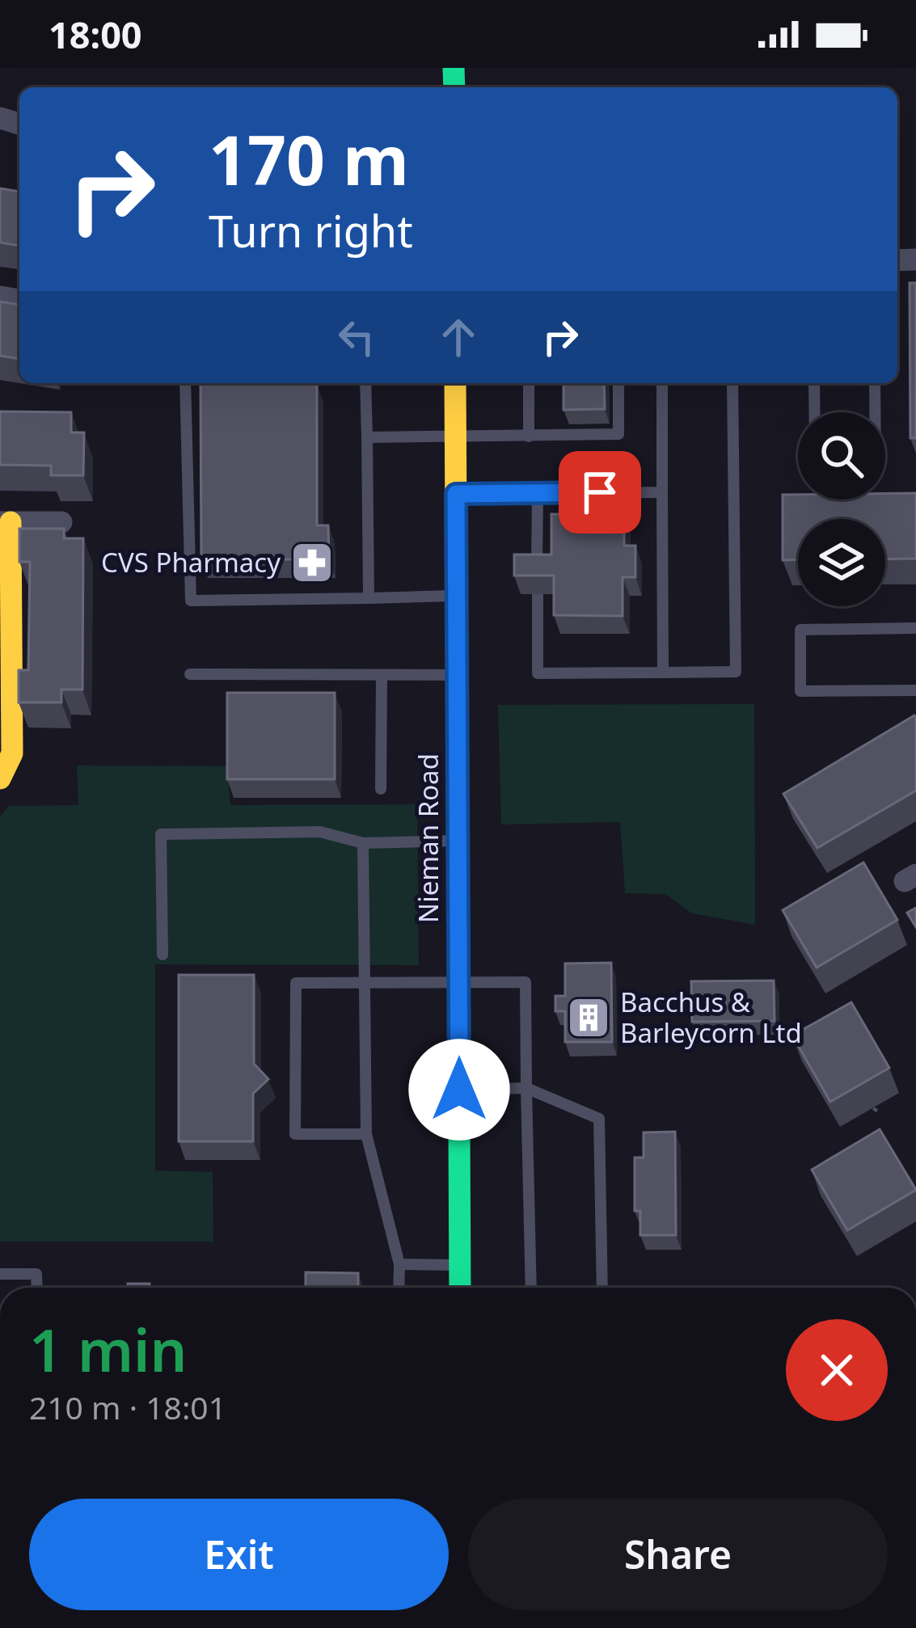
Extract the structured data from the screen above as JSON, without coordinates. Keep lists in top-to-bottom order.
{
  "streets": {
    "main road": ["Nieman Road"]
  },
  "places": {
    "pharmacy": ["CVS Pharmacy"],
    "building": ["Bacchus & Barleycorn Ltd"]
  },
  "page": {
    "status": "18:00",
    "turn": ["170 m", "Turn right"],
    "heading": ["1 min", "210 m · 18:01"],
    "buttons": ["Exit", "Share"]
  }
}
